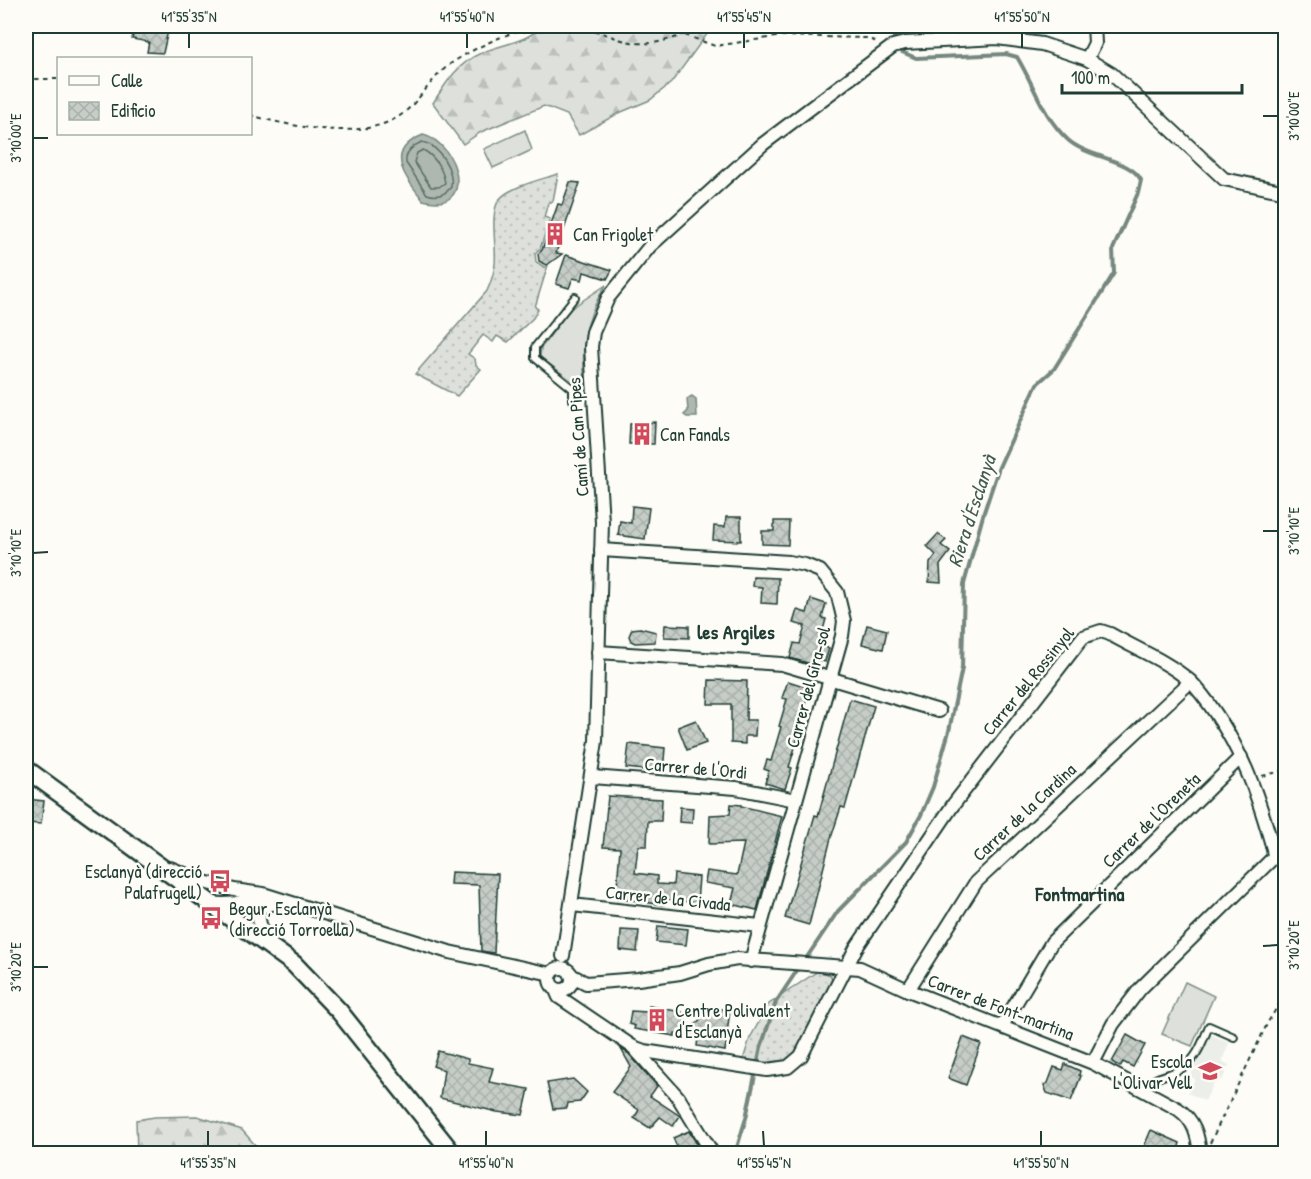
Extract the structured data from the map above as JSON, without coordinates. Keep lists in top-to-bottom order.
{
  "streets": {
    "street": [
      "Camí de Can Pipes",
      "Carrer del Rossinyol",
      "Carrer del Gira-sol",
      "Carrer de l'Ordi",
      "Carrer de la Cardina",
      "Carrer de l'Oreneta",
      "Carrer de la Civada",
      "Carrer de Font-martina"
    ]
  },
  "crossings": [
    ["Camí de Can Pipes", "Carrer del Gira-sol"],
    ["Camí de Can Pipes", "Carrer de l'Ordi"],
    ["Camí de Can Pipes", "Carrer de la Civada"],
    ["Camí de Can Pipes", "Carrer de Font-martina"],
    ["Carrer del Rossinyol", "Carrer de la Cardina"],
    ["Carrer del Rossinyol", "Carrer de l'Oreneta"],
    ["Carrer del Rossinyol", "Carrer de Font-martina"],
    ["Carrer del Gira-sol", "Carrer de l'Ordi"],
    ["Carrer del Gira-sol", "Carrer de la Civada"],
    ["Carrer del Gira-sol", "Carrer de Font-martina"],
    ["Carrer de la Cardina", "Carrer de Font-martina"],
    ["Carrer de l'Oreneta", "Carrer de Font-martina"]
  ],
  "districts": ["les Argiles", "Fontmartina"],
  "water": ["Riera d'Esclanyà"],
  "places": {
    "building": ["Can Frigolet", "Can Fanals", "Centre Polivalent d'Esclanyà"],
    "bus stop": ["Esclanyà (direcció Palafrugell)", "Begur, Esclanyà (direcció Torroella)"],
    "school or university": ["Escola L'Olivar Vell"]
  },
  "legend": ["Calle", "Edificio"],
  "scale_bar": "100 m",
  "coordinates": [
    "41°55'35\"N",
    "41°55'40\"N",
    "41°55'45\"N",
    "41°55'50\"N",
    "3°10'00\"E",
    "3°10'10\"E",
    "3°10'20\"E"
  ]
}
